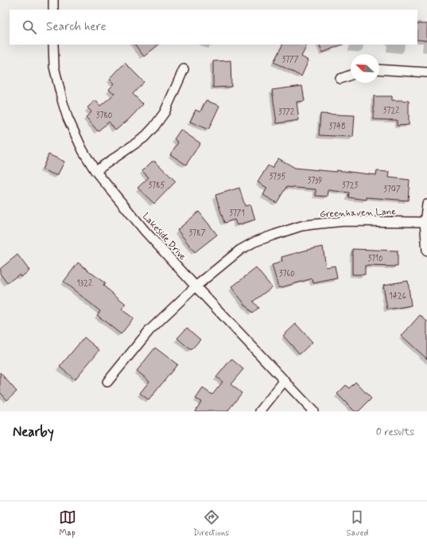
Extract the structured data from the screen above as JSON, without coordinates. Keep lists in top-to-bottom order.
{
  "streets": {
    "street": ["Greenhaven Lane", "Lakeside Drive"]
  },
  "crossings": [
    ["Greenhaven Lane", "Lakeside Drive"]
  ],
  "house_numbers": [
    "3777",
    "3722",
    "3772",
    "3780",
    "3748",
    "3755",
    "3739",
    "3785",
    "3723",
    "3707",
    "3771",
    "3787",
    "3710",
    "3760",
    "1322",
    "1426"
  ],
  "north": "top left",
  "page": {
    "search": "Search here",
    "heading": ["Nearby", "0 results"],
    "nav": ["Map", "Directions", "Saved"]
  }
}
